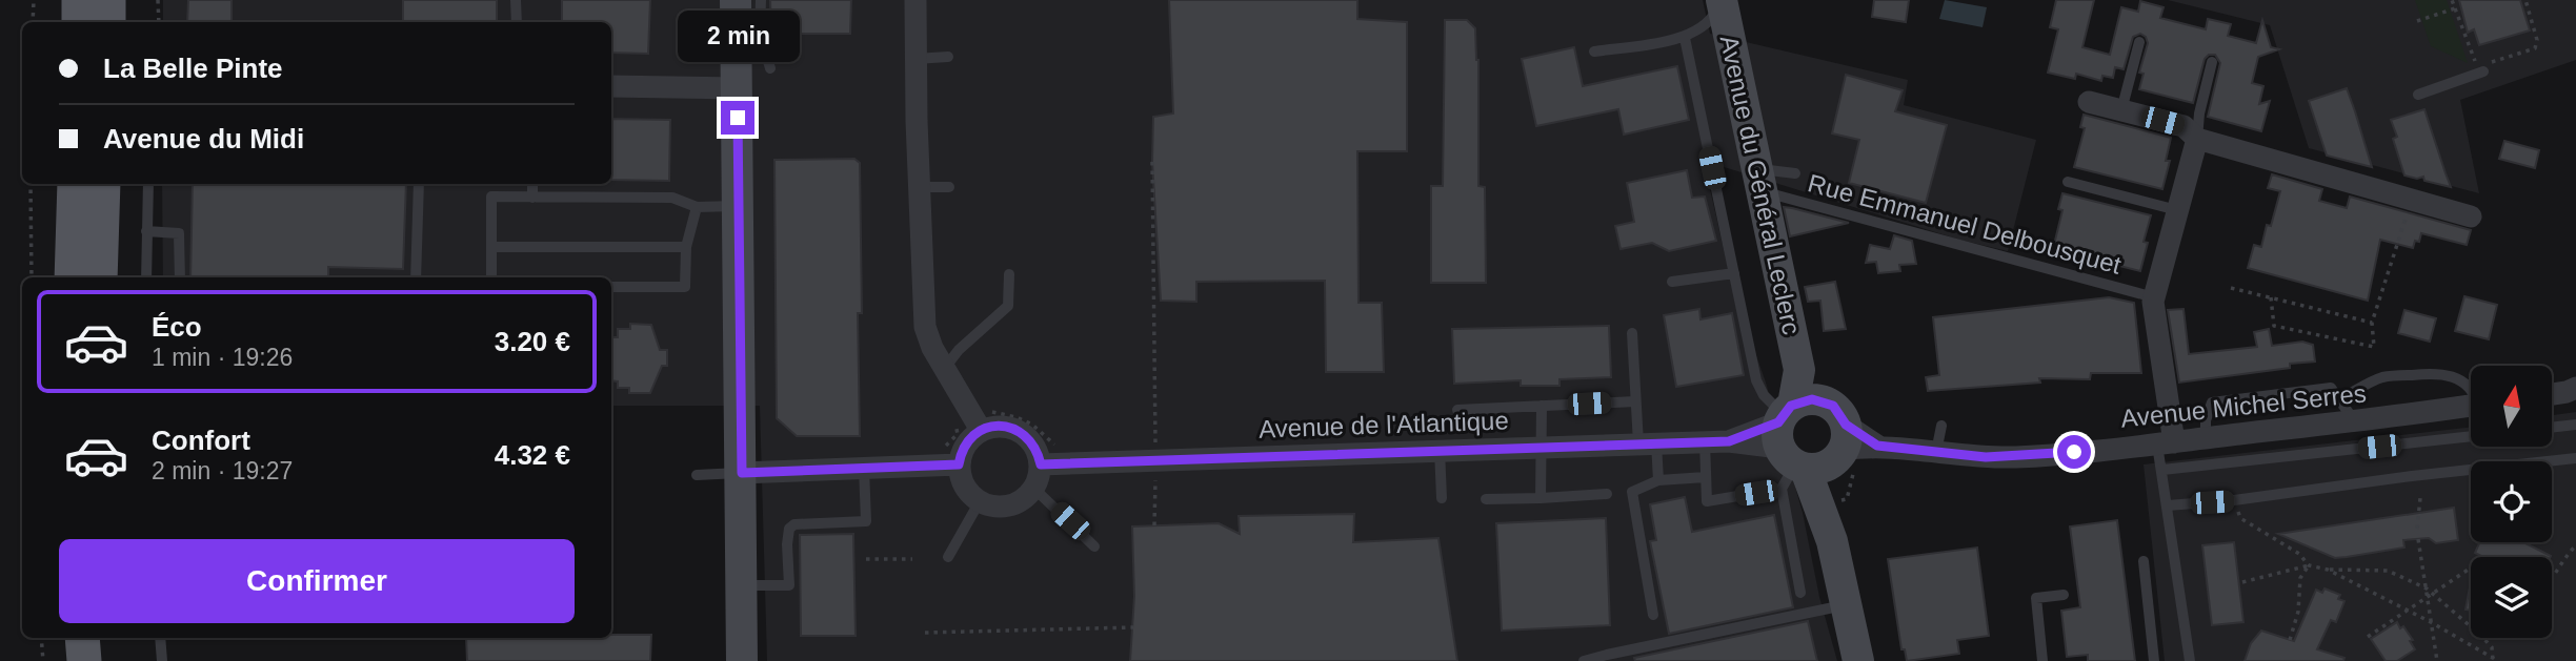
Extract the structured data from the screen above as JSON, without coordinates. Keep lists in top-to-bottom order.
{
  "streets": {
    "street": ["Avenue du Général Leclerc", "Avenue Michel Serres", "Avenue de l'Atlantique"],
    "lane": ["Rue Emmanuel Delbousquet"]
  },
  "crossings": [
    ["Avenue du Général Leclerc", "Rue Emmanuel Delbousquet"],
    ["Avenue du Général Leclerc", "Avenue Michel Serres"],
    ["Avenue du Général Leclerc", "Avenue de l'Atlantique"],
    ["Avenue Michel Serres", "Avenue de l'Atlantique"]
  ],
  "north": "top",
  "page": {
    "bubble": "2 min",
    "banner": ["La Belle Pinte", "Avenue du Midi"],
    "list": [
      {
        "name": "Éco",
        "note": "1 min · 19:26",
        "value": "3.20 €"
      },
      {
        "name": "Confort",
        "note": "2 min · 19:27",
        "value": "4.32 €"
      }
    ],
    "buttons": "Confirmer"
  }
}
